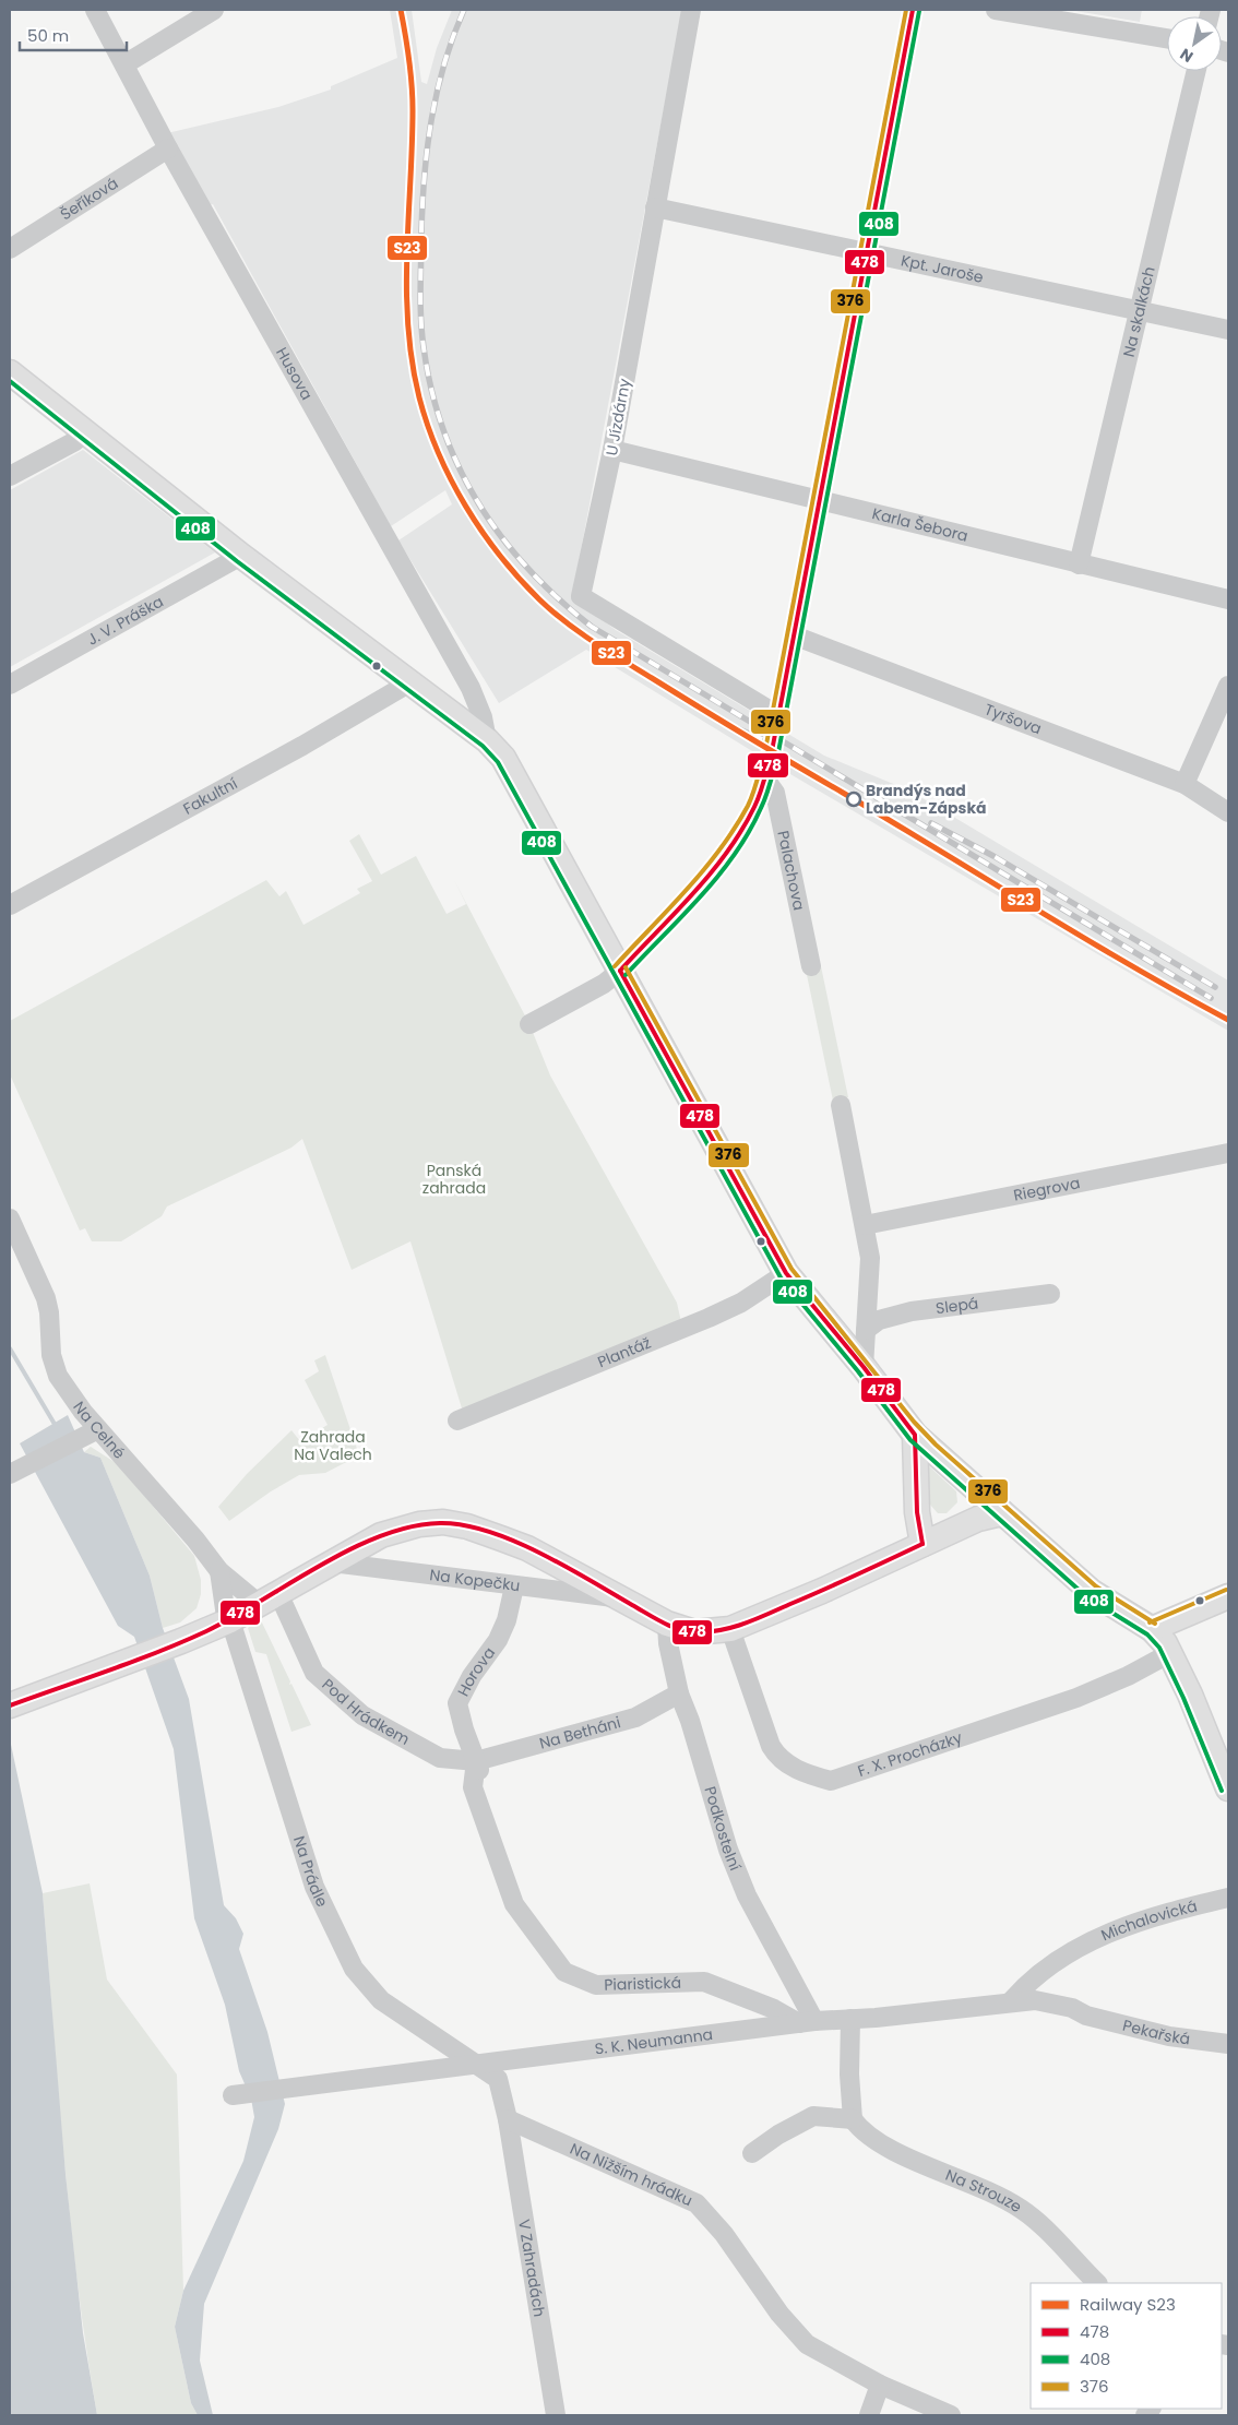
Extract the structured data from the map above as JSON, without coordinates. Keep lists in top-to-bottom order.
{
  "streets": {
    "street": [
      "Šeříková",
      "Kpt. Jaroše",
      "Na skalkách",
      "Husova",
      "U Jízdárny",
      "Karla Šebora",
      "J. V. Práška",
      "Tyršova",
      "Fakultní",
      "Palachova",
      "Riegrova",
      "Slepá",
      "Plantáž",
      "Na Celné",
      "Na Kopečku",
      "Horova",
      "Pod Hrádkem",
      "Na Betháni",
      "F. X. Procházky",
      "Podkostelní",
      "Na Prádle",
      "Michalovická",
      "Piaristická",
      "Pekařská",
      "S. K. Neumanna",
      "Na Nižším hrádku",
      "Na Strouze",
      "V Zahradách"
    ]
  },
  "crossings": [
    ["Šeříková", "Husova"],
    ["Kpt. Jaroše", "Na skalkách"],
    ["Kpt. Jaroše", "U Jízdárny"],
    ["Na skalkách", "Karla Šebora"],
    ["U Jízdárny", "Karla Šebora"],
    ["Na Celné", "Pod Hrádkem"],
    ["Na Celné", "Na Prádle"],
    ["Na Kopečku", "Horova"],
    ["Horova", "Pod Hrádkem"],
    ["Horova", "Na Betháni"],
    ["Horova", "Piaristická"],
    ["Pod Hrádkem", "Na Betháni"],
    ["Pod Hrádkem", "Piaristická"],
    ["Na Betháni", "Podkostelní"],
    ["Na Betháni", "Piaristická"],
    ["Podkostelní", "Piaristická"],
    ["Podkostelní", "S. K. Neumanna"],
    ["Na Prádle", "S. K. Neumanna"],
    ["Michalovická", "Pekařská"],
    ["Michalovická", "S. K. Neumanna"],
    ["Piaristická", "S. K. Neumanna"],
    ["Pekařská", "S. K. Neumanna"],
    ["Na Nižším hrádku", "V Zahradách"]
  ],
  "parks": ["Panská zahrada", "Zahrada Na Valech"],
  "places": ["Brandýs nad Labem-Zápská"],
  "lines": [
    "rail line S23",
    "transit line 478",
    "transit line 376",
    "transit line 408"
  ],
  "legend": [
    "Railway S23",
    "478",
    "408",
    "376"
  ],
  "scale_bar": "50 m",
  "north": "bottom left"
}
